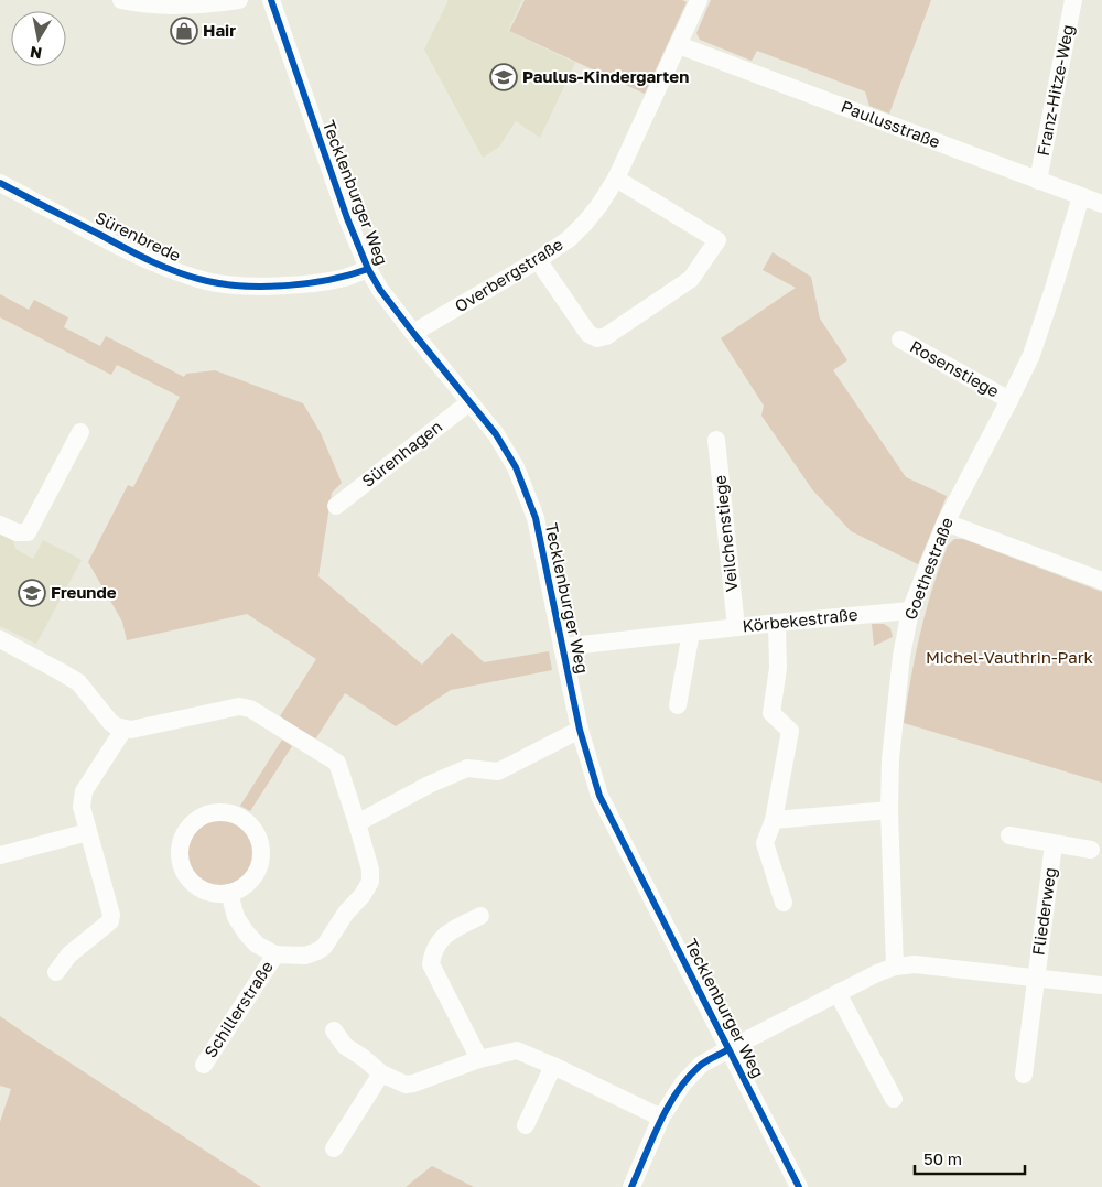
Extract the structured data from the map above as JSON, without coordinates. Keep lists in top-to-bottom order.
{
  "streets": {
    "street": [
      "Franz-Hitze-Weg",
      "Paulusstraße",
      "Tecklenburger Weg",
      "Sürenbrede",
      "Overbergstraße",
      "Rosenstiege",
      "Sürenhagen",
      "Veilchenstiege",
      "Goethestraße",
      "Körbekestraße",
      "Fliederweg",
      "Schillerstraße"
    ]
  },
  "crossings": [
    ["Franz-Hitze-Weg", "Paulusstraße"],
    ["Paulusstraße", "Overbergstraße"],
    ["Paulusstraße", "Goethestraße"],
    ["Tecklenburger Weg", "Sürenbrede"],
    ["Tecklenburger Weg", "Overbergstraße"],
    ["Tecklenburger Weg", "Sürenhagen"],
    ["Tecklenburger Weg", "Körbekestraße"],
    ["Rosenstiege", "Goethestraße"],
    ["Veilchenstiege", "Körbekestraße"],
    ["Goethestraße", "Körbekestraße"]
  ],
  "parks": ["Michel-Vauthrin-Park"],
  "places": {
    "shop": ["Hair"],
    "school or university": ["Paulus-Kindergarten", "Freunde"]
  },
  "scale_bar": "50 m",
  "north": "bottom"
}
